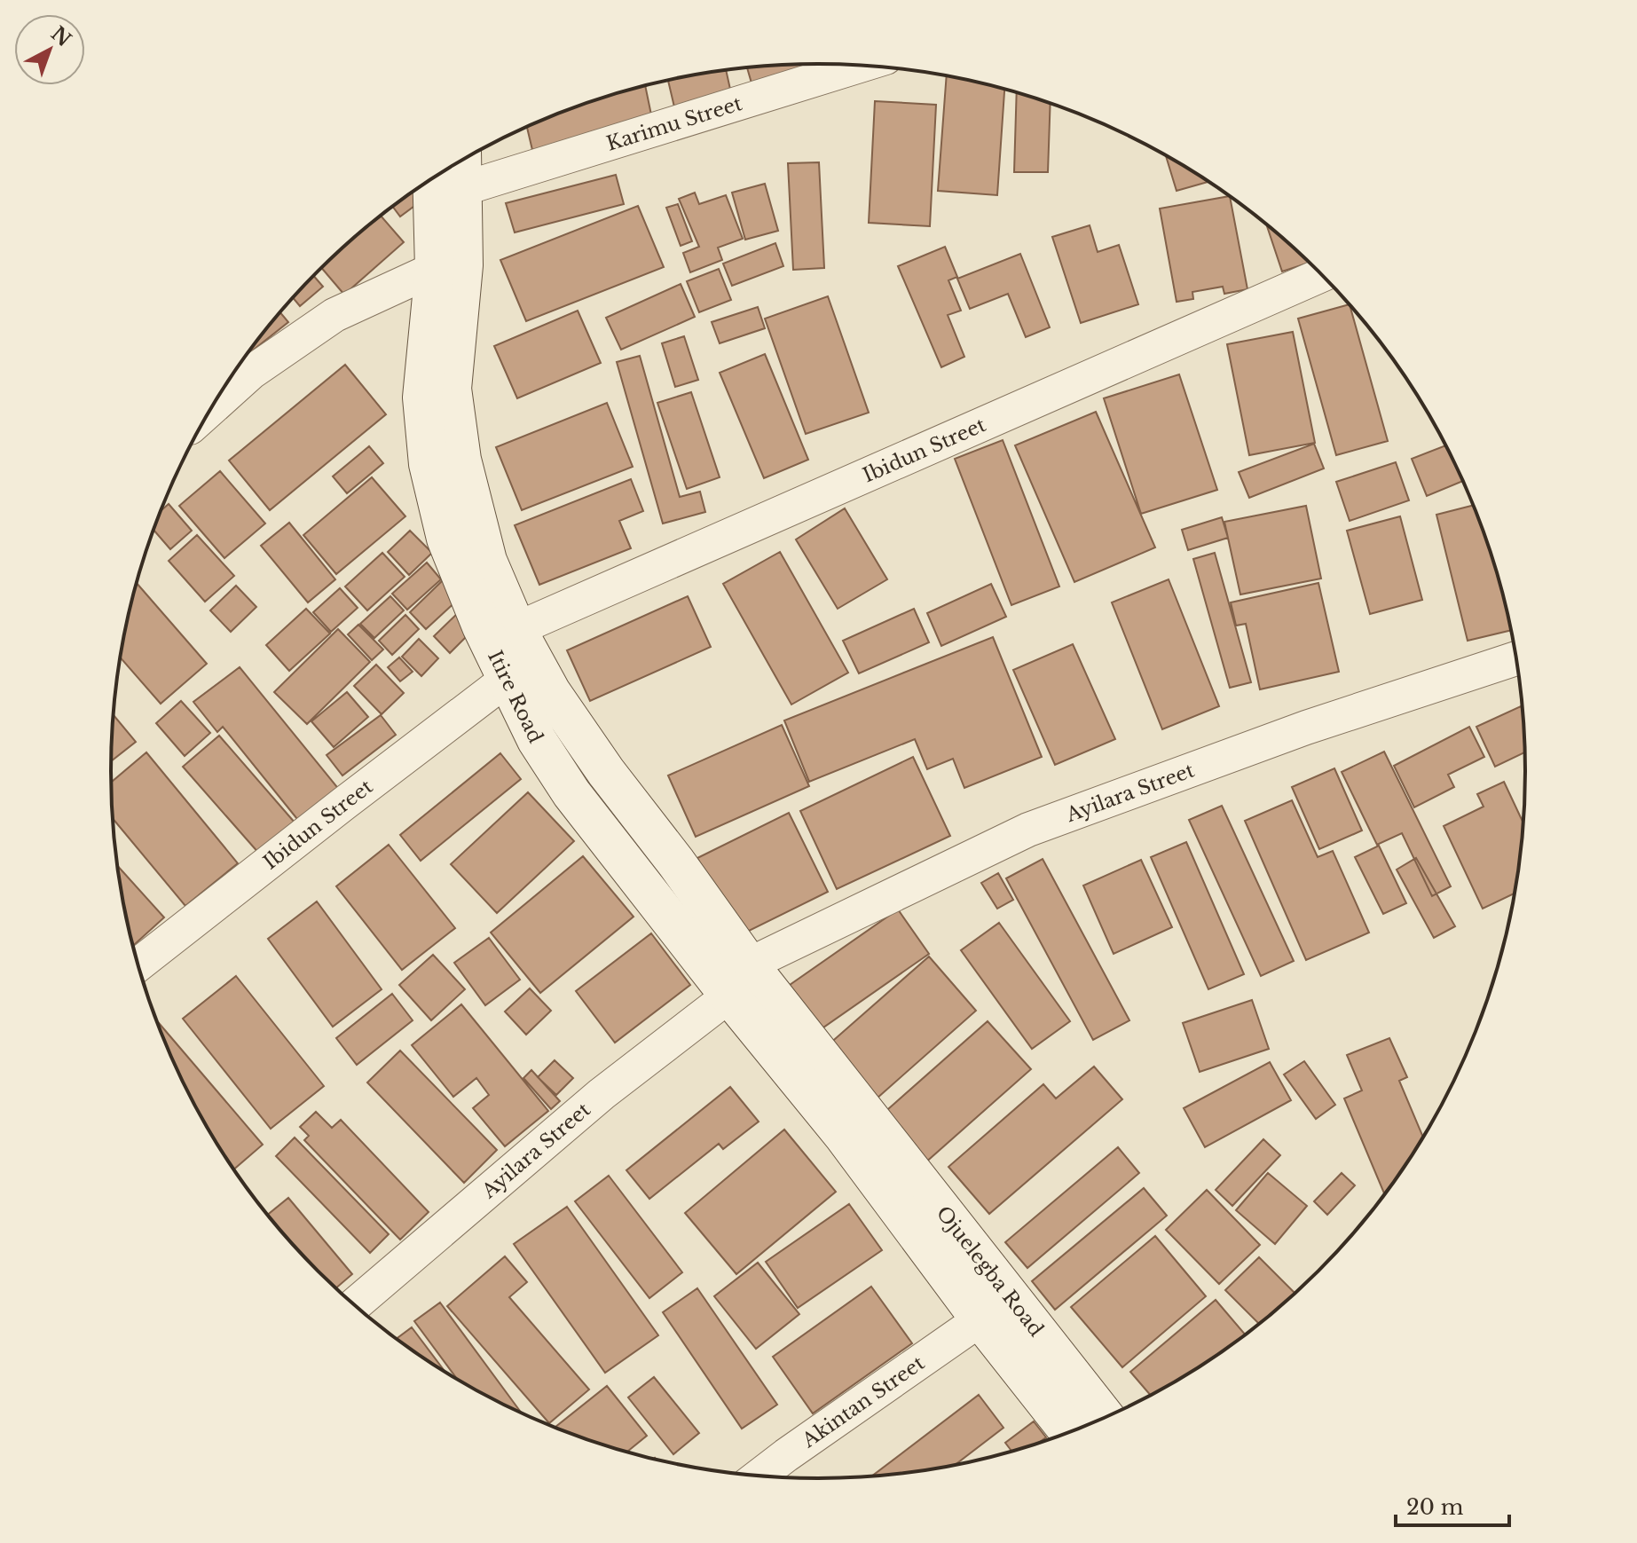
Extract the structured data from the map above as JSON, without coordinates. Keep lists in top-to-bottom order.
{
  "streets": {
    "main road": ["Itire Road", "Ojuelegba Road"],
    "street": [
      "Karimu Street",
      "Ibidun Street",
      "Ayilara Street",
      "Akintan Street"
    ]
  },
  "crossings": [
    ["Karimu Street", "Itire Road"],
    ["Ibidun Street", "Itire Road"],
    ["Itire Road", "Ayilara Street"],
    ["Itire Road", "Ojuelegba Road"],
    ["Ojuelegba Road", "Akintan Street"]
  ],
  "scale_bar": "20 m",
  "north": "top right"
}
